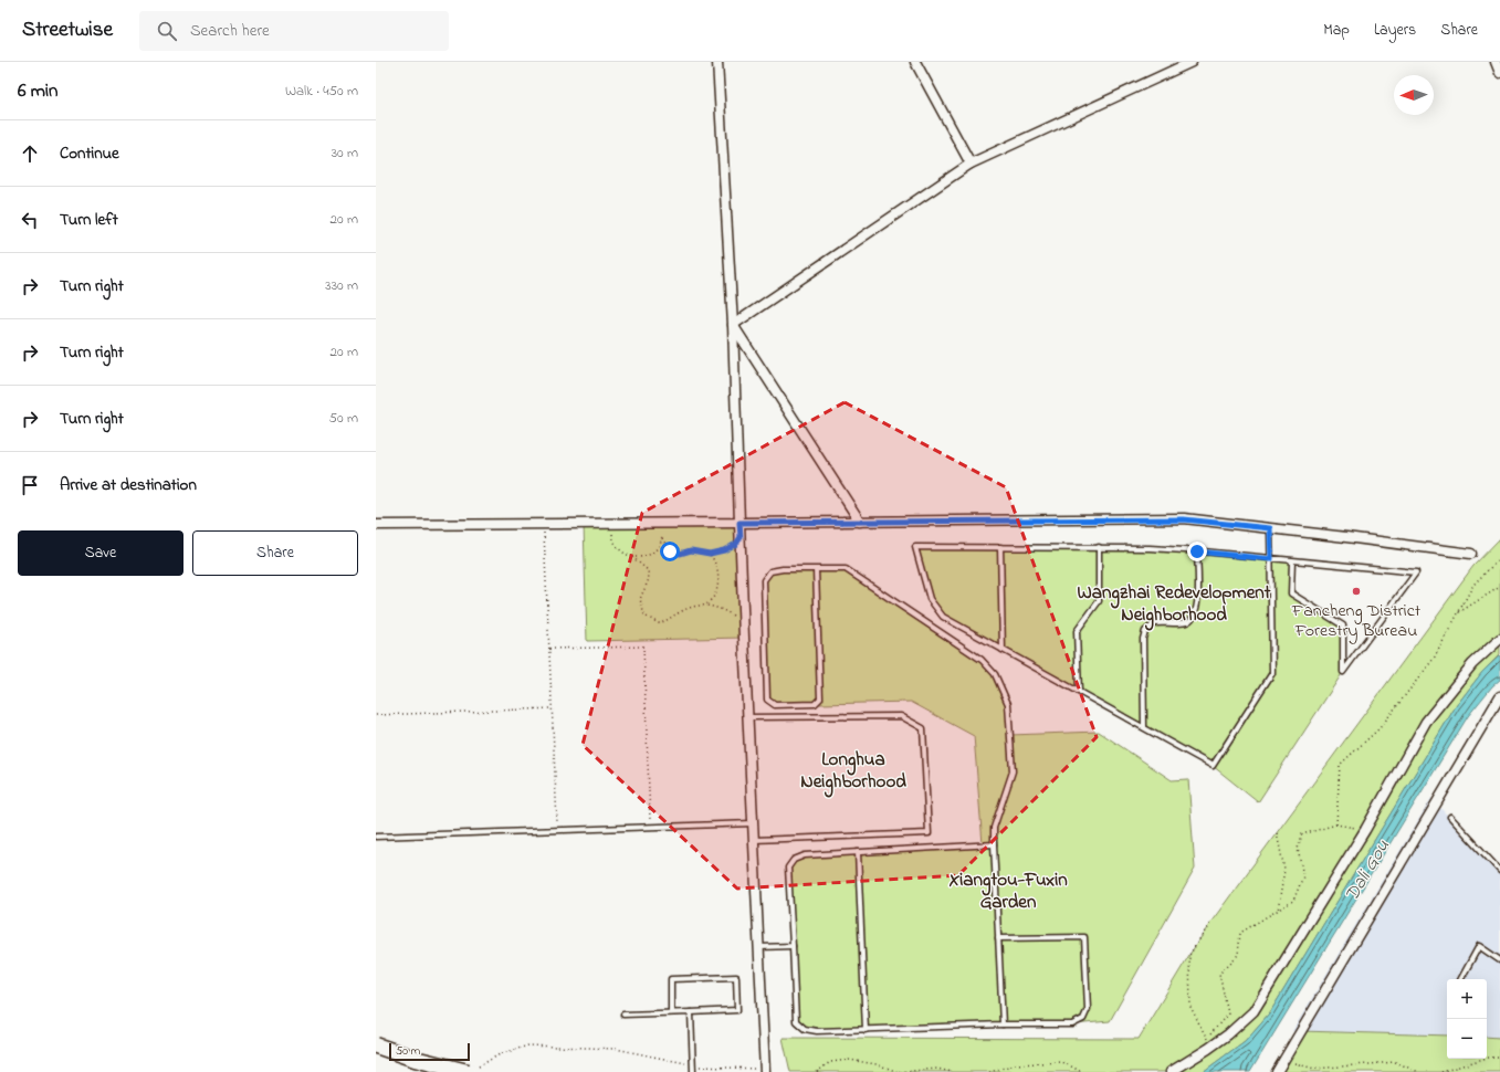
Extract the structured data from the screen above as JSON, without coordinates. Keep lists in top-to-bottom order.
{
  "districts": ["Wangzhai Redevelopment Neighborhood", "Longhua Neighborhood", "Xiangtou-Fuxin Garden"],
  "water": ["Dali Gou"],
  "places": ["Fancheng District Forestry Bureau"],
  "scale_bar": "50 m",
  "north": "left",
  "page": {
    "header": "Streetwise",
    "search": "Search here",
    "nav": ["Map", "Layers", "Share"],
    "heading": ["6 min", "Walk · 450 m"],
    "list": [
      ["Continue", "30 m"],
      ["Turn left", "20 m"],
      ["Turn right", "330 m"],
      ["Turn right", "20 m"],
      ["Turn right", "50 m"],
      "Arrive at destination"
    ],
    "buttons": ["Save", "Share"],
    "map_buttons": ["+", "−"],
    "scale": "50 m"
  }
}
